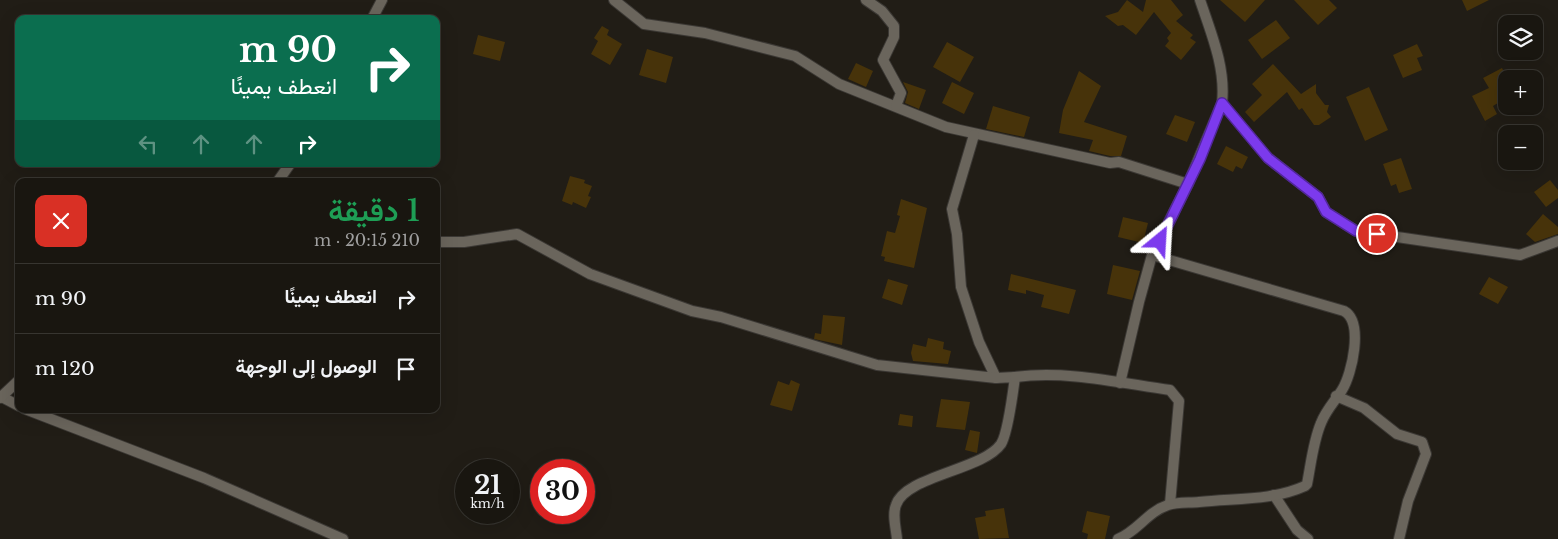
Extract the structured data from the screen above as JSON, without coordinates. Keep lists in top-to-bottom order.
{
  "page": {
    "map_buttons": ["+", "−"],
    "turn": ["90 m", "انعطف يمينًا"],
    "heading": ["1 دقيقة", "210 m · 20:15"],
    "list": [
      {
        "name": "انعطف يمينًا",
        "value": "90 m"
      },
      {
        "name": "الوصول إلى الوجهة",
        "value": "120 m"
      }
    ],
    "speed": "21 km/h",
    "limit": "30"
  }
}
